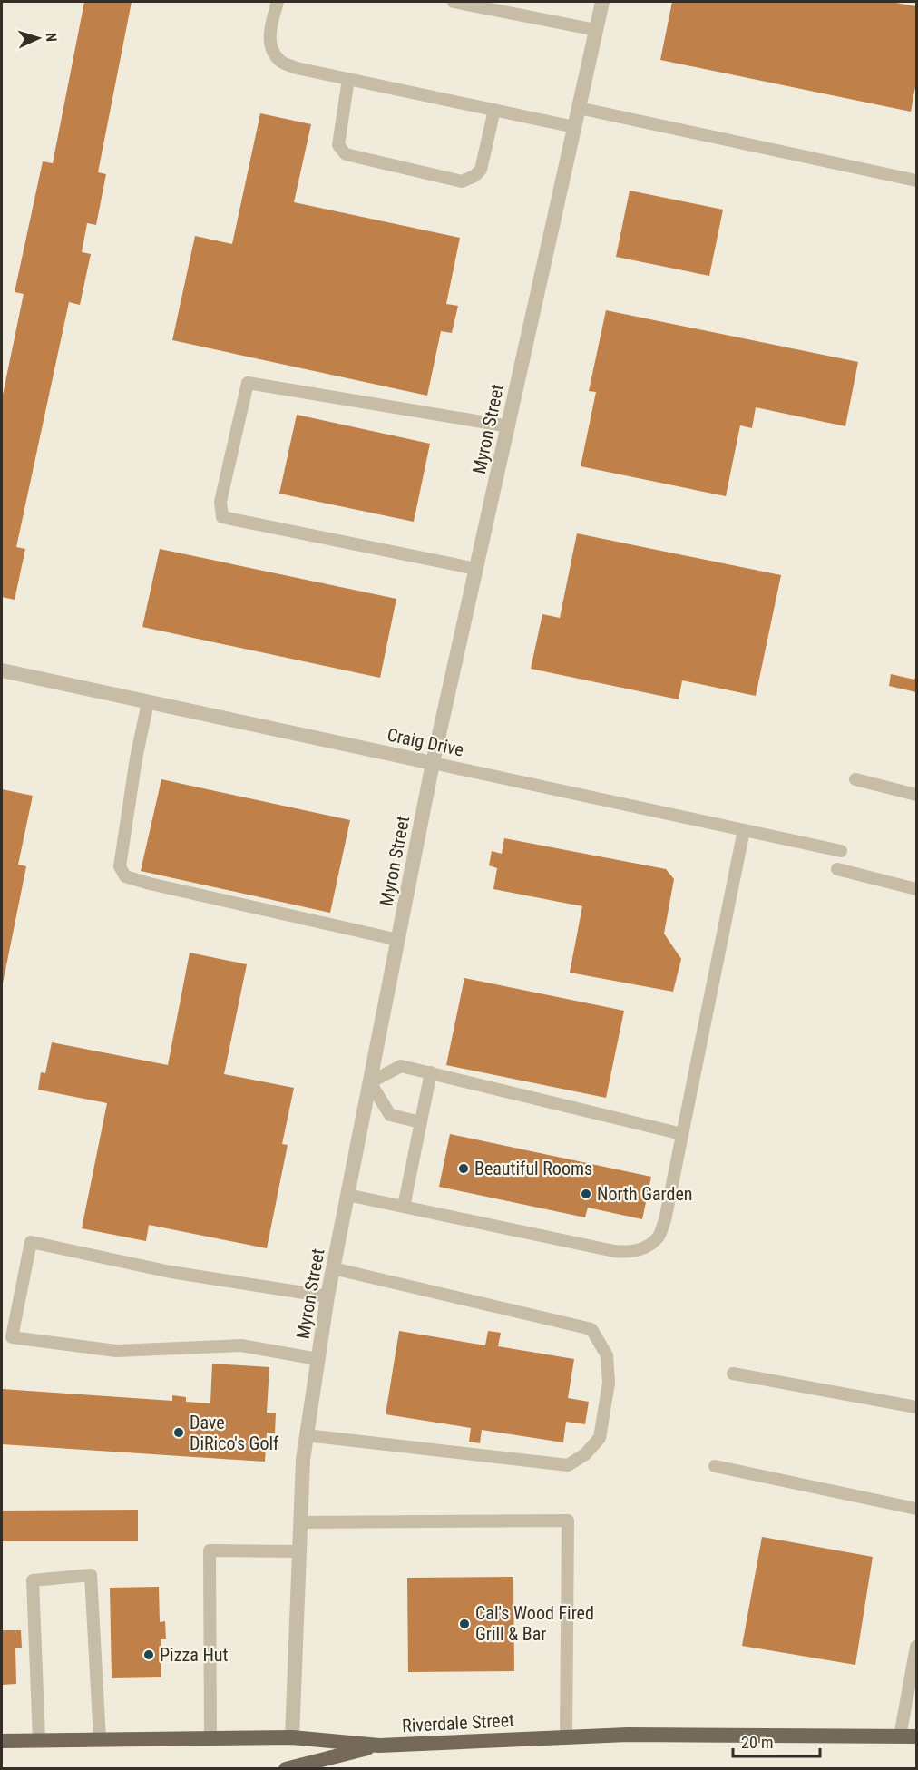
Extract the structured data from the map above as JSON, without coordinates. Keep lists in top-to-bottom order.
{
  "streets": {
    "main road": ["Riverdale Street"],
    "street": ["Myron Street", "Craig Drive"]
  },
  "crossings": [
    ["Myron Street", "Craig Drive"],
    ["Myron Street", "Riverdale Street"]
  ],
  "places": [
    "Beautiful Rooms",
    "North Garden",
    "Dave DiRico's Golf",
    "Cal's Wood Fired Grill & Bar",
    "Pizza Hut"
  ],
  "scale_bar": "20 m",
  "north": "right"
}
